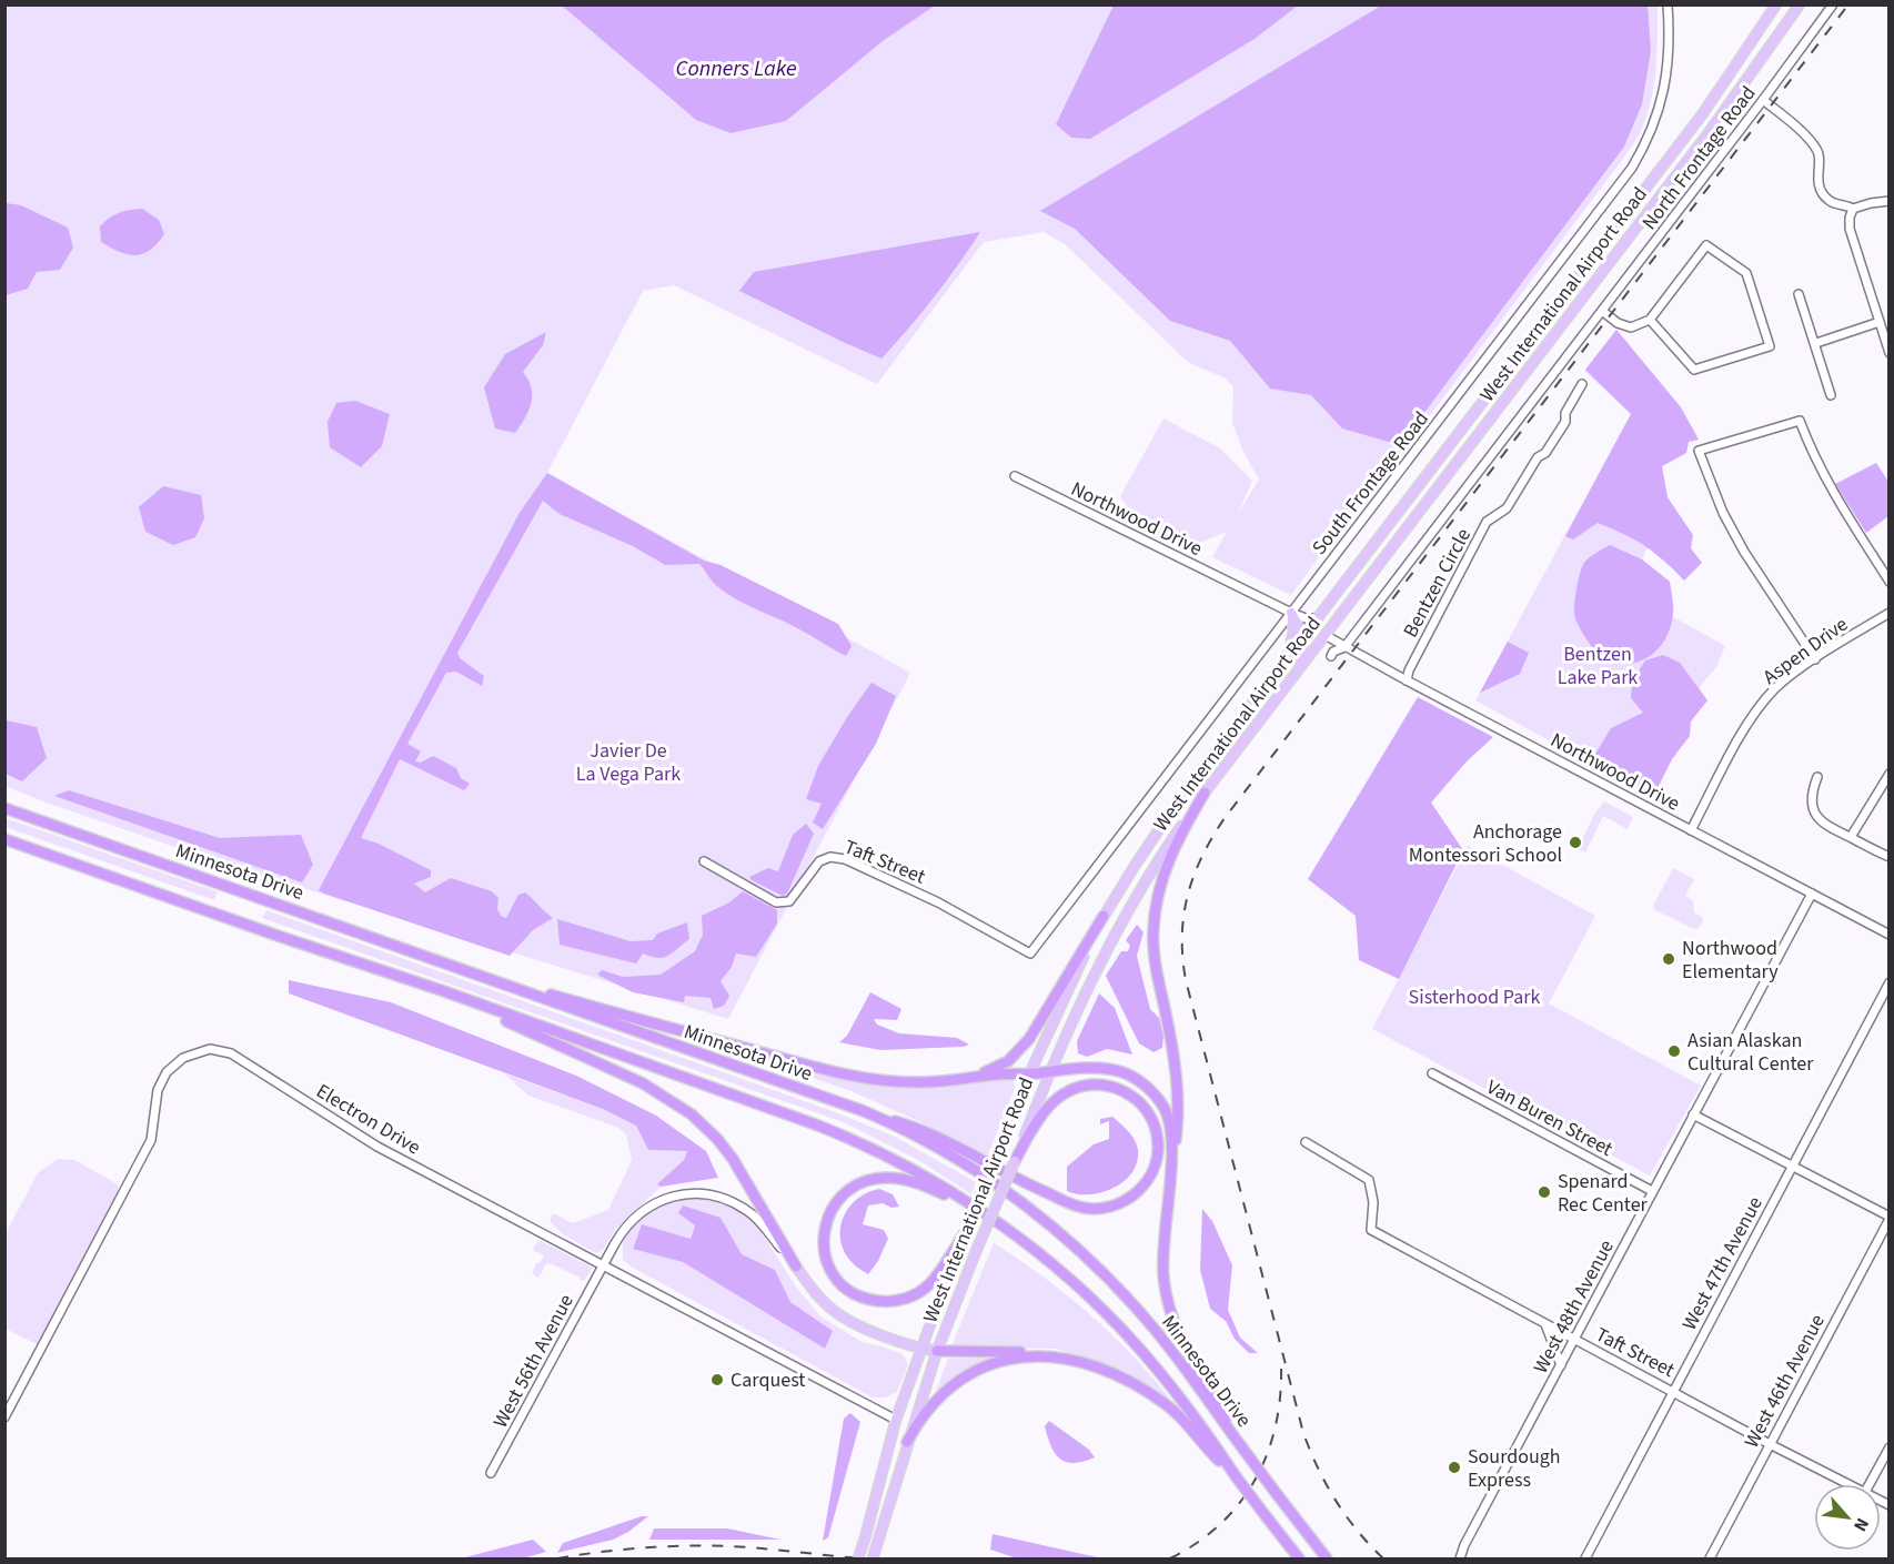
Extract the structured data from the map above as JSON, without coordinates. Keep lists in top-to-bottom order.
{
  "streets": {
    "highway": ["Minnesota Drive"],
    "main road": ["West International Airport Road"],
    "street": [
      "North Frontage Road",
      "South Frontage Road",
      "Northwood Drive",
      "Bentzen Circle",
      "Aspen Drive",
      "Taft Street",
      "Van Buren Street",
      "Electron Drive",
      "West 47th Avenue",
      "West 48th Avenue",
      "West 56th Avenue",
      "West 46th Avenue"
    ]
  },
  "crossings": [
    ["North Frontage Road", "Northwood Drive"],
    ["West International Airport Road", "Northwood Drive"],
    ["West International Airport Road", "Electron Drive"],
    ["South Frontage Road", "Northwood Drive"],
    ["South Frontage Road", "Taft Street"],
    ["Northwood Drive", "Bentzen Circle"],
    ["Northwood Drive", "Aspen Drive"],
    ["Northwood Drive", "West 48th Avenue"],
    ["Taft Street", "West 47th Avenue"],
    ["Taft Street", "West 48th Avenue"],
    ["Taft Street", "West 46th Avenue"],
    ["Van Buren Street", "West 48th Avenue"],
    ["Electron Drive", "West 56th Avenue"]
  ],
  "water": ["Conners Lake"],
  "parks": ["Bentzen Lake Park", "Javier De La Vega Park", "Sisterhood Park"],
  "places": [
    "Anchorage Montessori School",
    "Northwood Elementary",
    "Asian Alaskan Cultural Center",
    "Spenard Rec Center",
    "Carquest",
    "Sourdough Express"
  ],
  "north": "bottom right"
}
